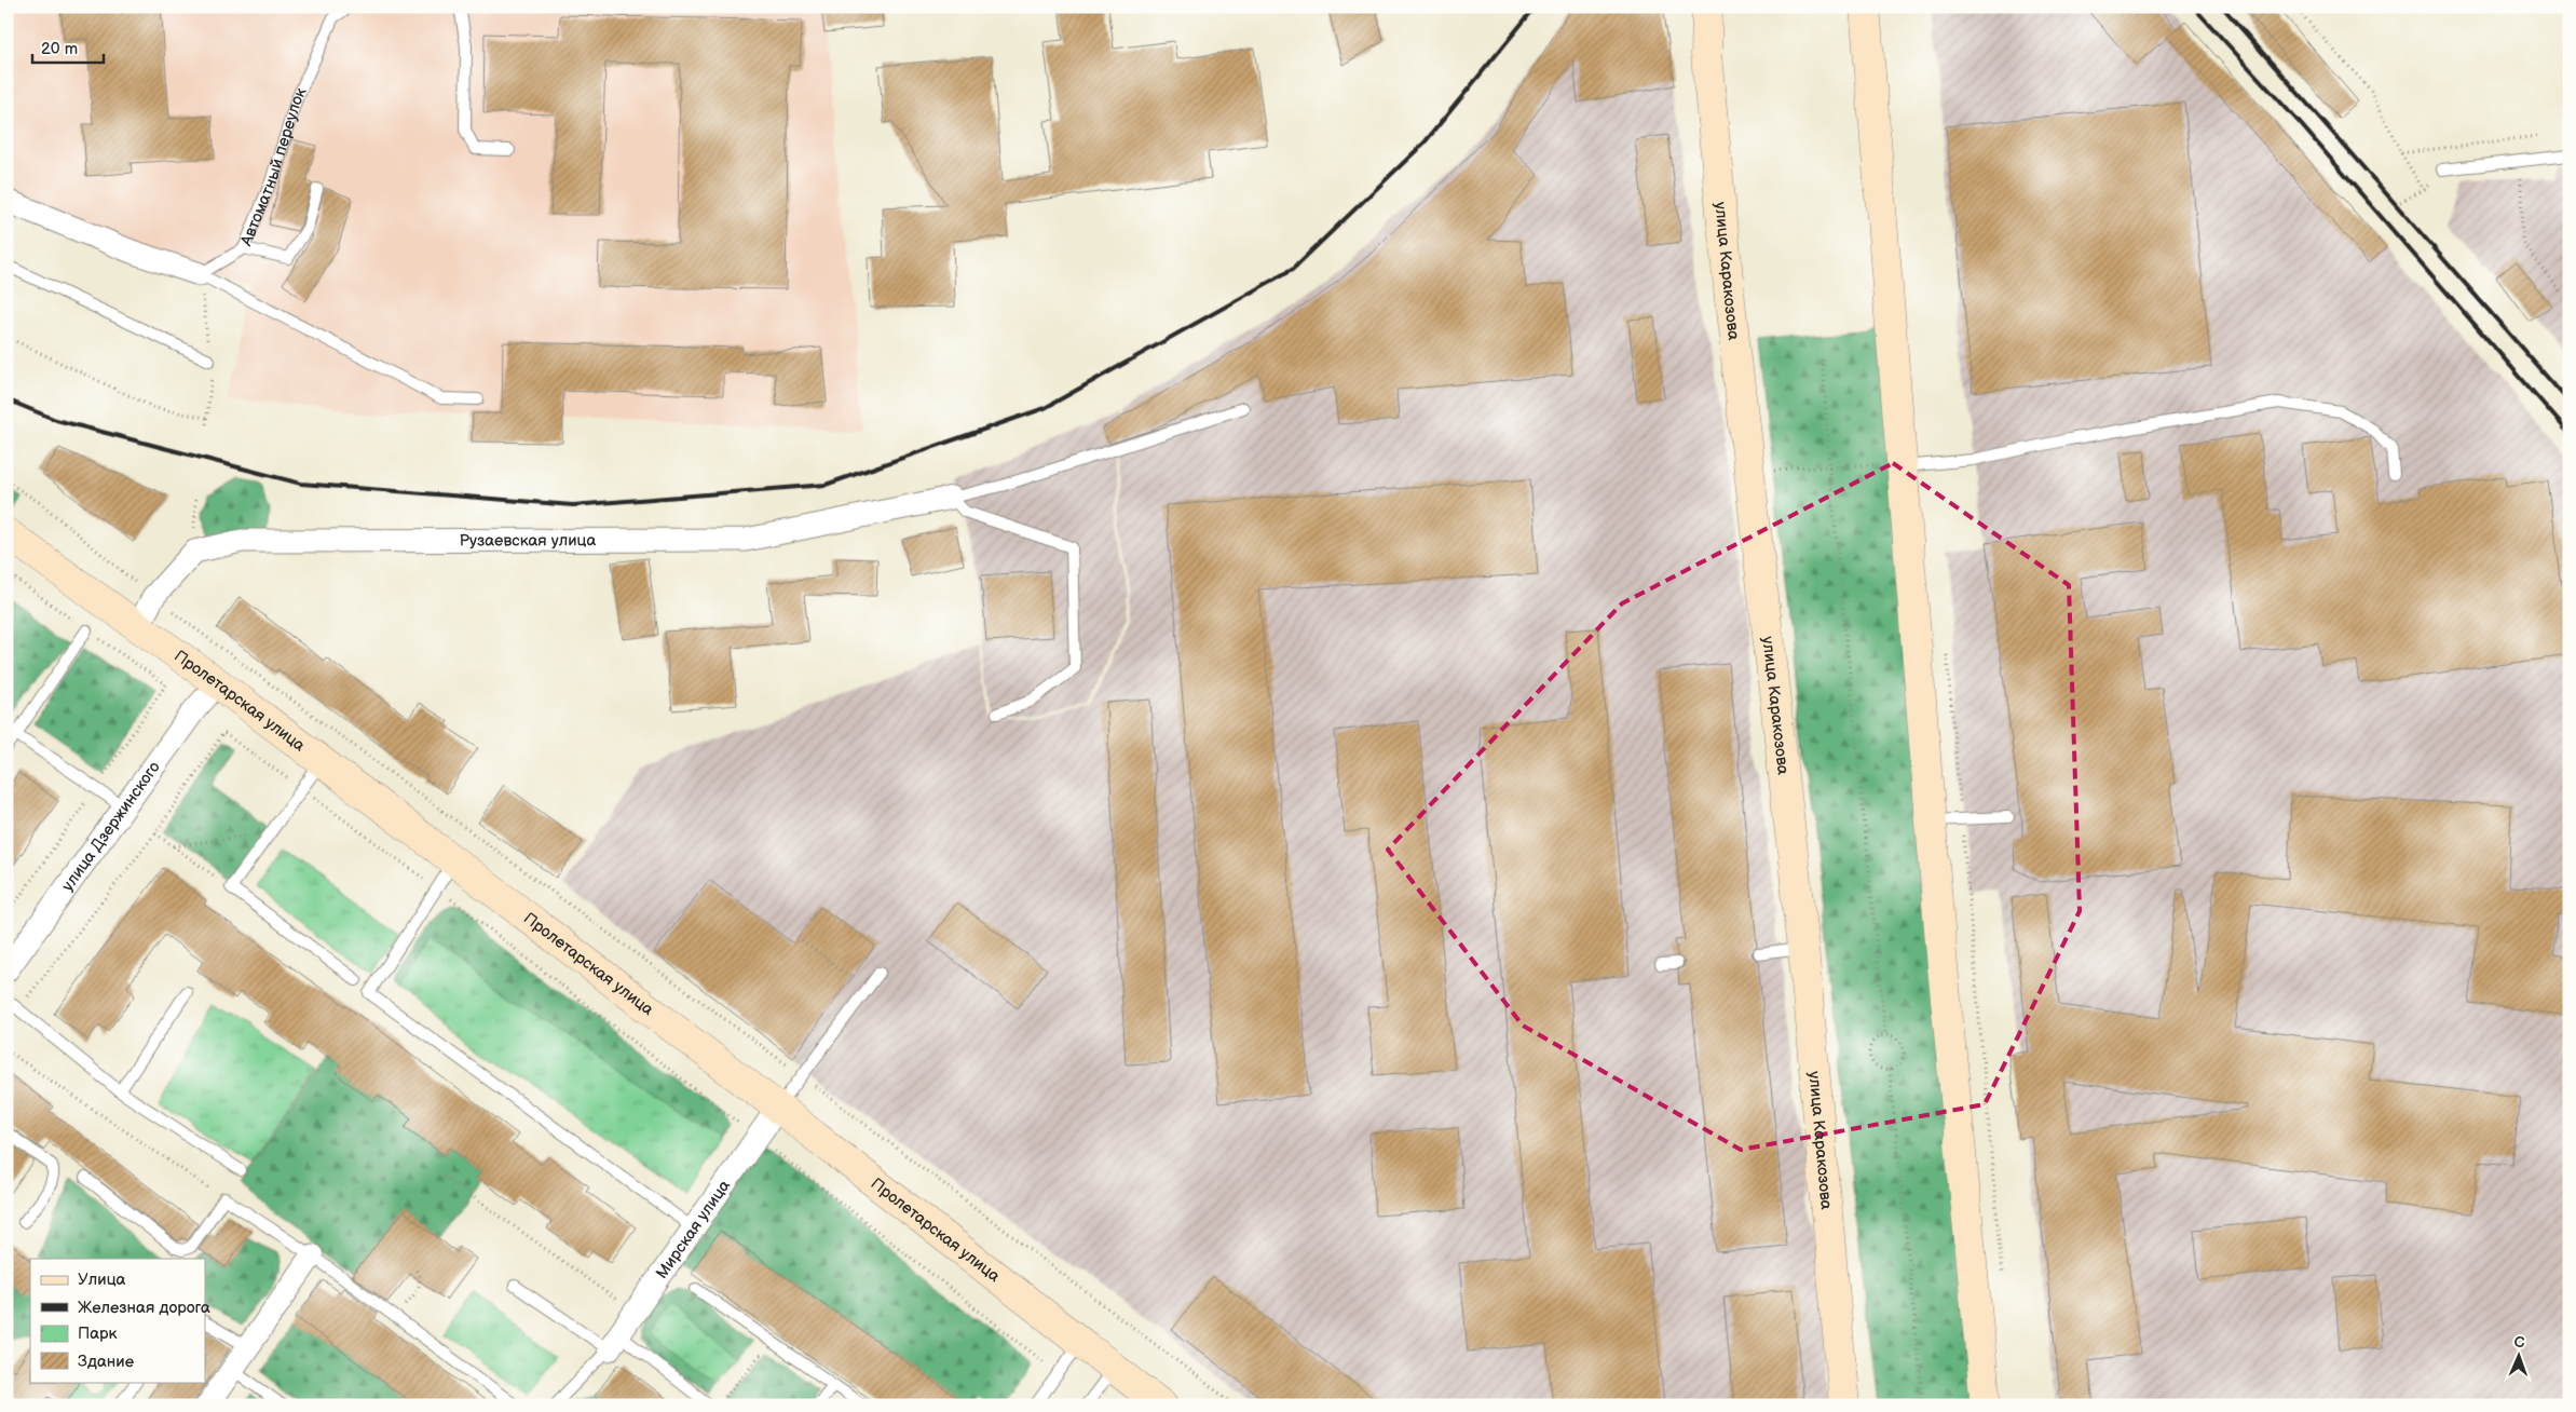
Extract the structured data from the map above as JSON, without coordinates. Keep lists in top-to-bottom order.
{
  "streets": {
    "main road": ["улица Каракозова", "Пролетарская улица"],
    "street": ["Рузаевская улица", "улица Дзержинского", "Мирская улица"],
    "lane": ["Автоматный переулок"]
  },
  "crossings": [
    ["Пролетарская улица", "улица Дзержинского"],
    ["Пролетарская улица", "Мирская улица"]
  ],
  "legend": [
    "Улица",
    "Железная дорога",
    "Парк",
    "Здание"
  ],
  "scale_bar": "20 m",
  "north": "top"
}
